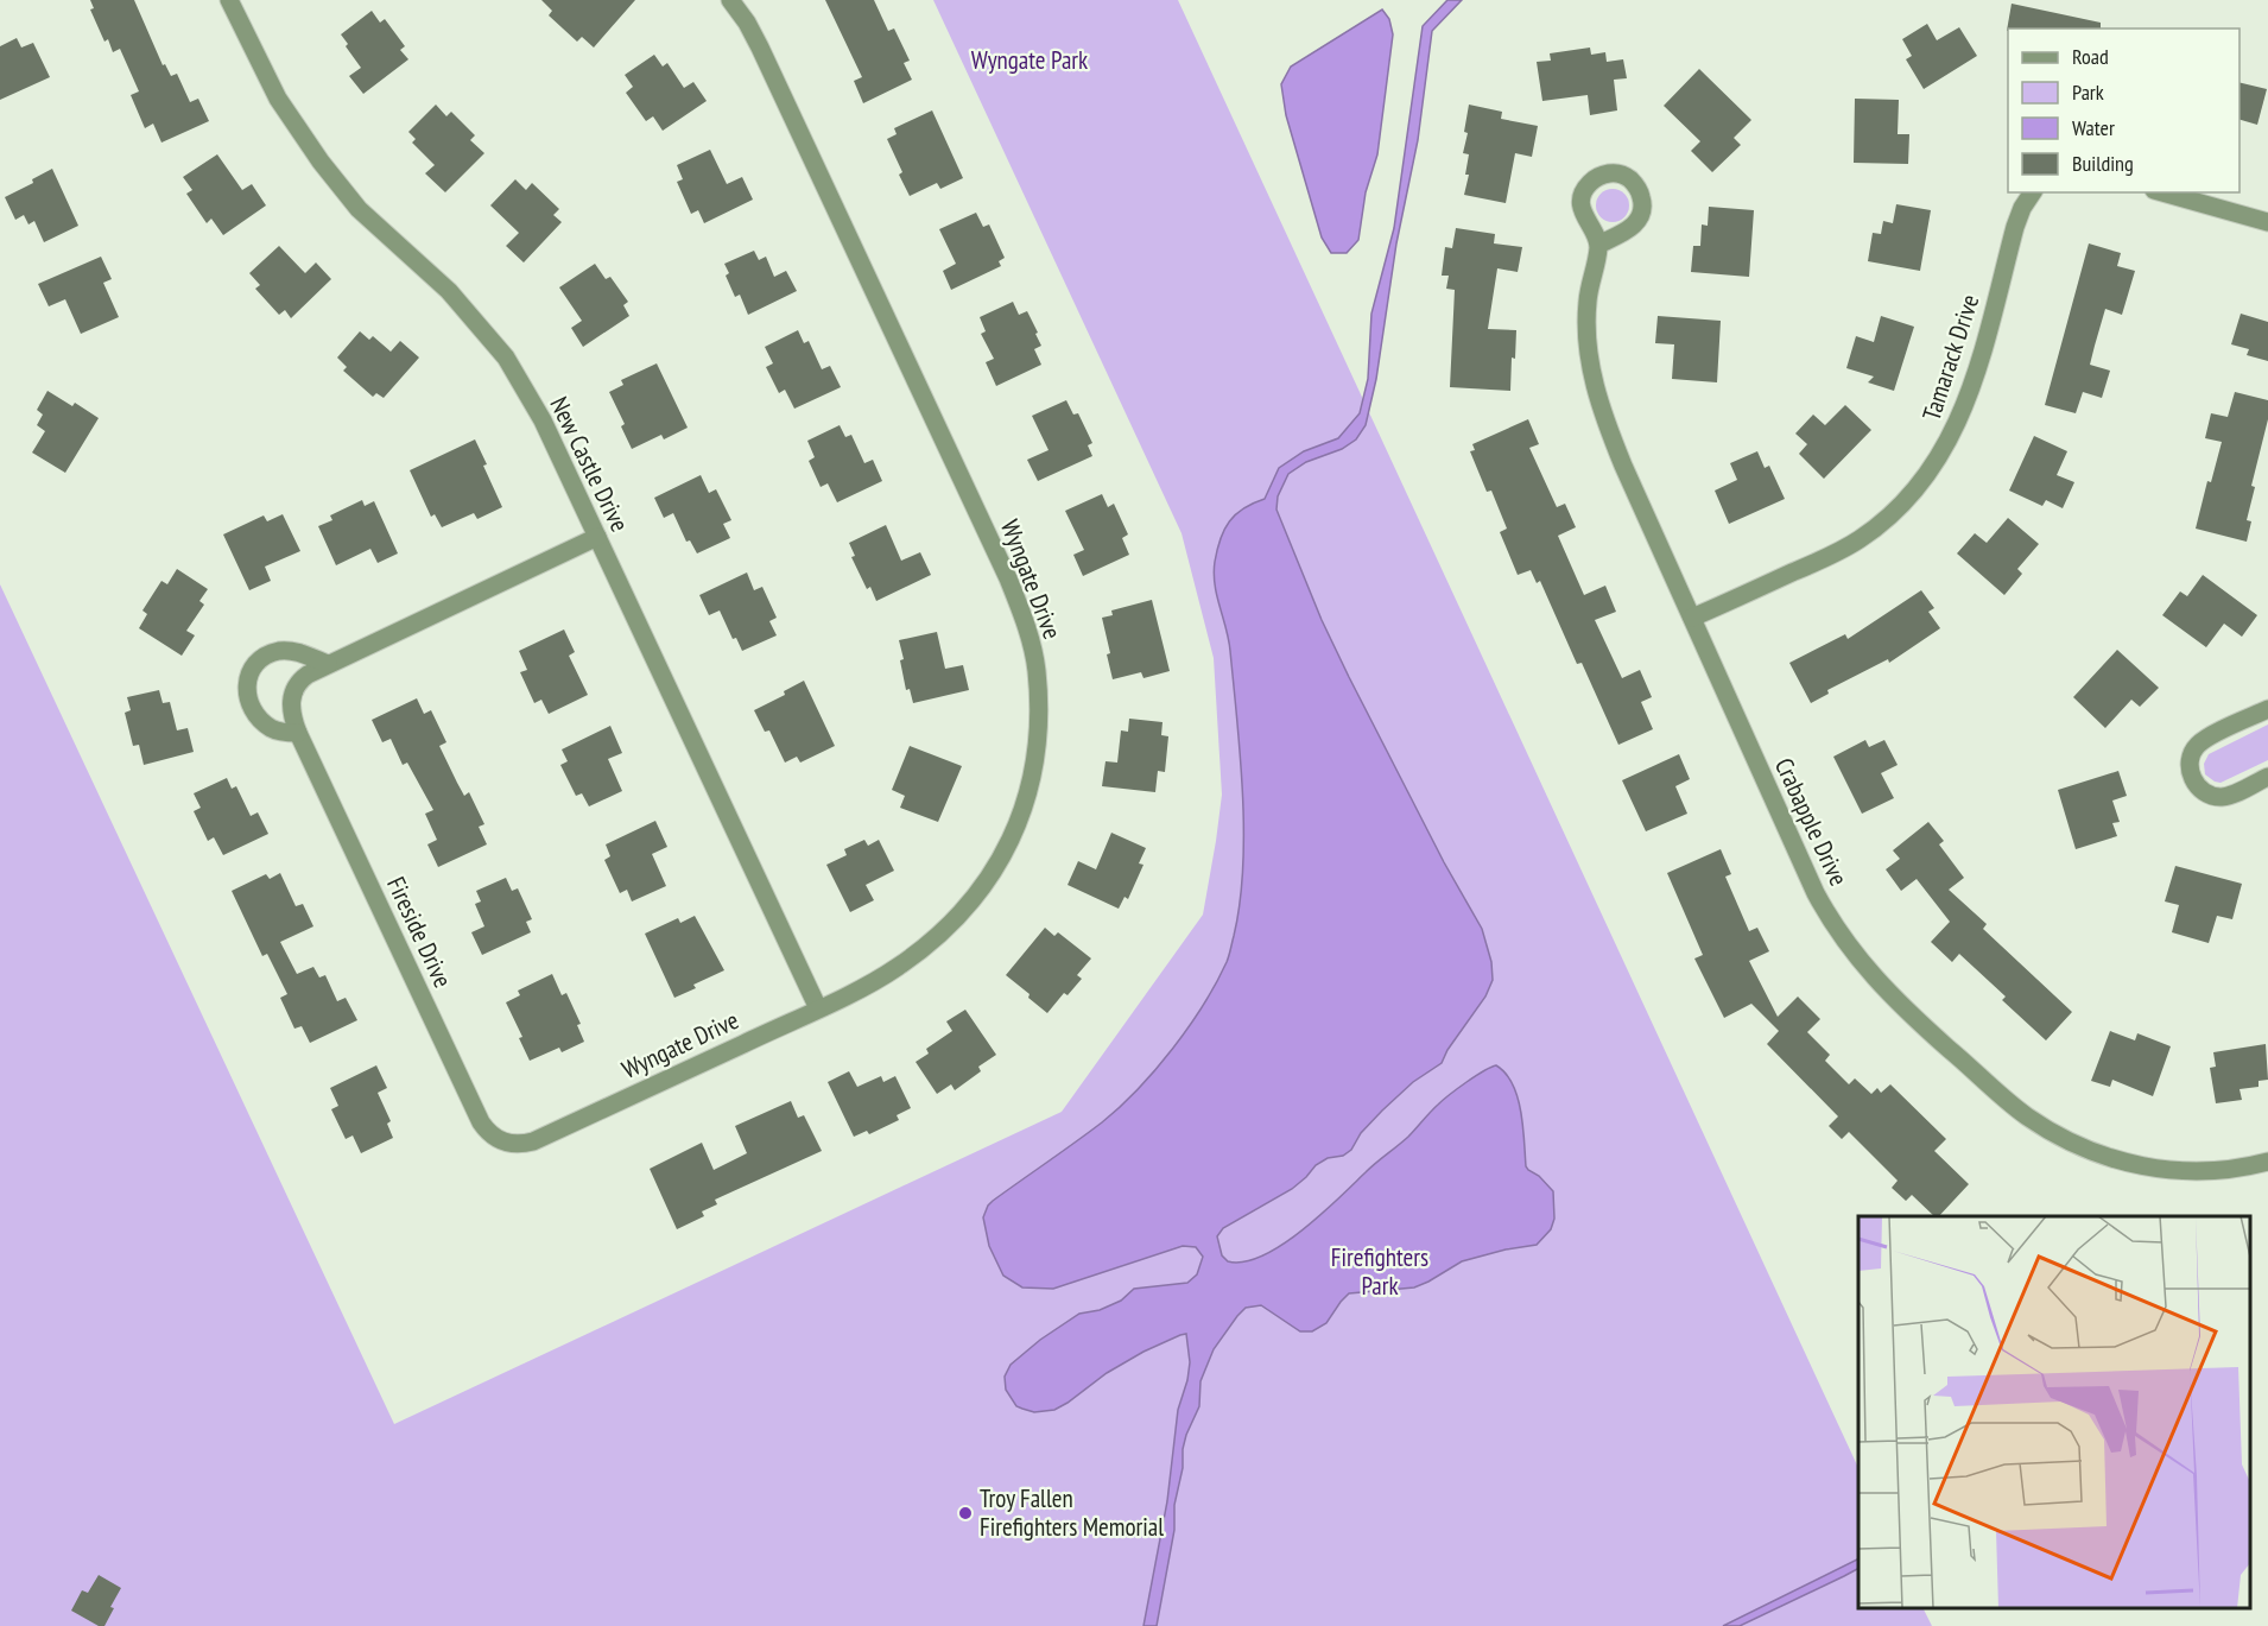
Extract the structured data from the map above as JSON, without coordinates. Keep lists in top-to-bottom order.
{
  "streets": {
    "street": [
      "Tamarack Drive",
      "New Castle Drive",
      "Wyngate Drive",
      "Crabapple Drive",
      "Fireside Drive"
    ]
  },
  "crossings": [
    ["Tamarack Drive", "Crabapple Drive"],
    ["New Castle Drive", "Wyngate Drive"],
    ["New Castle Drive", "Fireside Drive"],
    ["Wyngate Drive", "Fireside Drive"]
  ],
  "parks": ["Wyngate Park", "Firefighters Park"],
  "places": ["Troy Fallen Firefighters Memorial"],
  "legend": [
    "Road",
    "Park",
    "Water",
    "Building"
  ]
}
